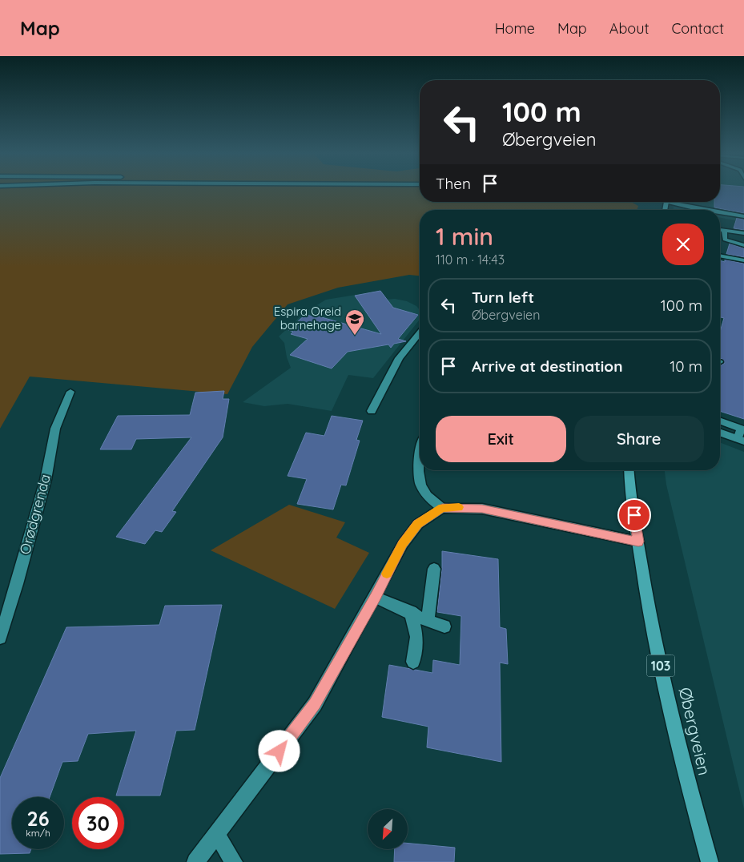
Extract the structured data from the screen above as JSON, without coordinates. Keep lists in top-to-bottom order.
{
  "streets": {
    "main road": ["103", "Øbergveien"],
    "street": ["Orødgrenda"]
  },
  "places": {
    "school or university": ["Espira Oreid barnehage"]
  },
  "north": "bottom left",
  "page": {
    "header": "Map",
    "nav": [
      "Home",
      "Map",
      "About",
      "Contact"
    ],
    "turn": ["100 m", "Øbergveien"],
    "then": "Then",
    "heading": ["1 min", "110 m · 14:43"],
    "list": [
      {
        "name": "Turn left",
        "note": "Øbergveien",
        "value": "100 m"
      },
      {
        "name": "Arrive at destination",
        "value": "10 m"
      }
    ],
    "buttons": ["Exit", "Share"],
    "speed": "26 km/h",
    "limit": "30"
  }
}
